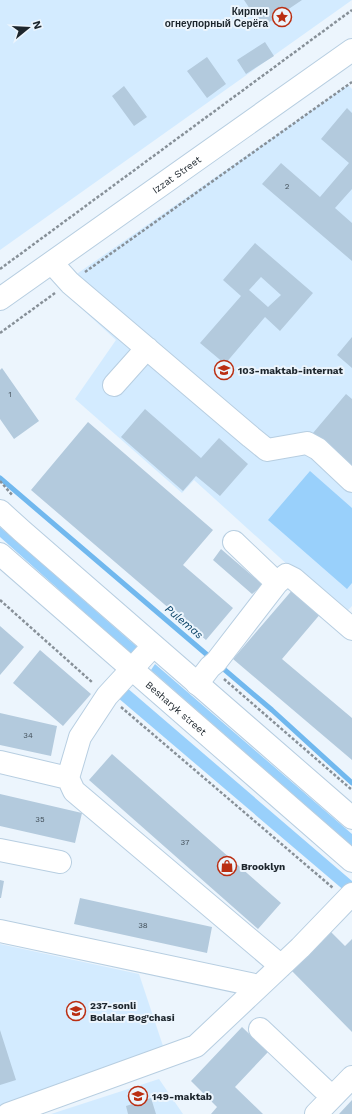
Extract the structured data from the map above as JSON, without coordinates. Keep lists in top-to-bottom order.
{
  "streets": {
    "main road": ["Izzat Street", "Besharyk street"]
  },
  "water": ["Pulemas"],
  "places": {
    "place": ["Кирпич огнеупорный Серёга"],
    "school or university": ["103-maktab-internat", "237-sonli Bolalar Bog'chasi", "149-maktab"],
    "shop": ["Brooklyn"]
  },
  "house_numbers": [
    "2",
    "1",
    "34",
    "35",
    "37",
    "38"
  ],
  "north": "right"
}
